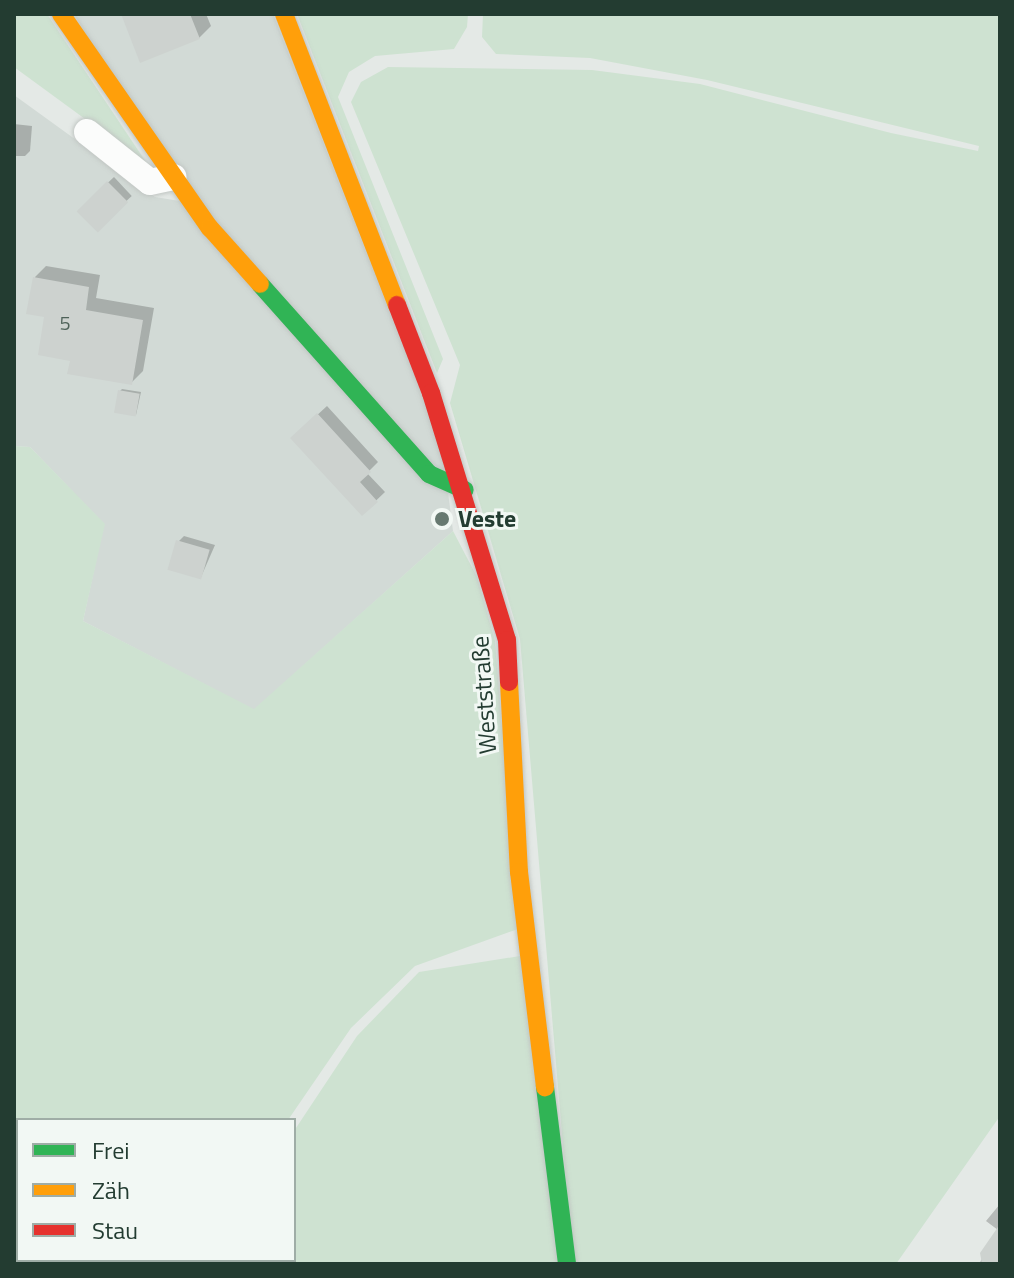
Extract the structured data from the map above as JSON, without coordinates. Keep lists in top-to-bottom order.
{
  "streets": {
    "main road": ["Weststraße"]
  },
  "places": ["Veste"],
  "house_numbers": ["5"],
  "legend": ["Frei", "Zäh", "Stau"]
}
